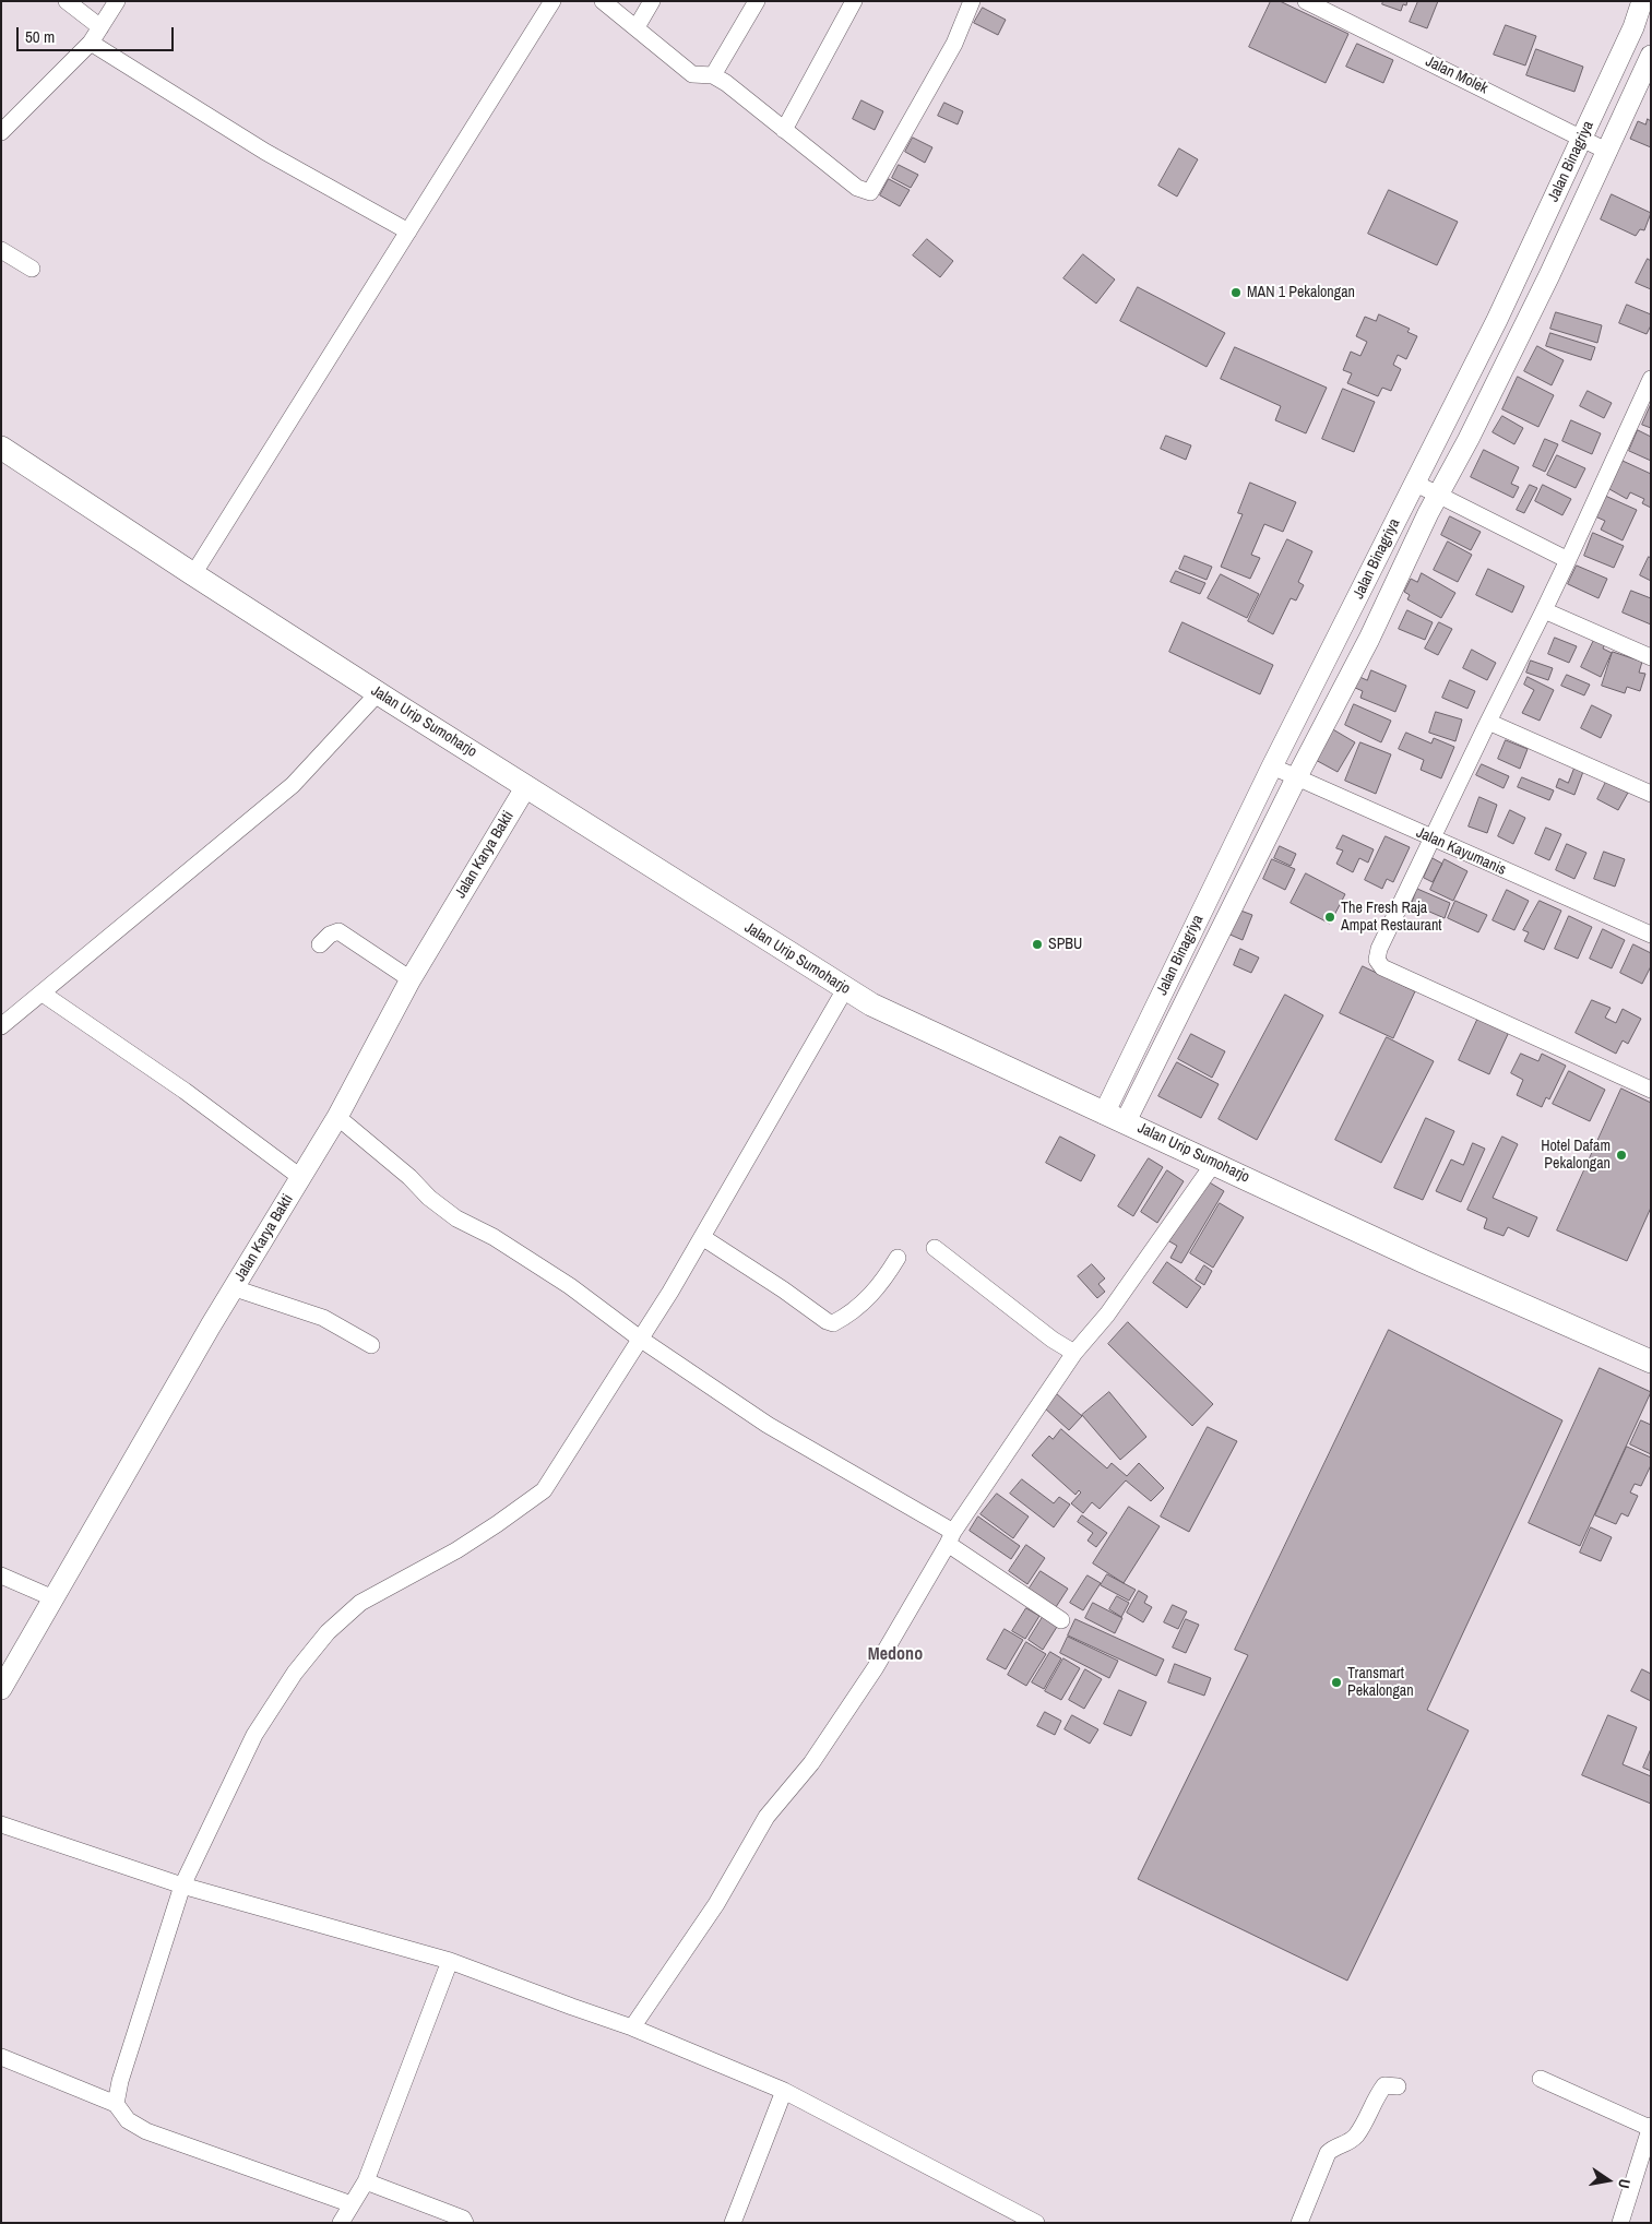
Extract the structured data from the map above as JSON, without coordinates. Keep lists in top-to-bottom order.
{
  "streets": {
    "main road": ["Jalan Urip Sumoharjo"],
    "street": [
      "Jalan Molek",
      "Jalan Binagriya",
      "Jalan Kayumanis",
      "Jalan Karya Bakti"
    ]
  },
  "crossings": [
    ["Jalan Molek", "Jalan Binagriya"],
    ["Jalan Binagriya", "Jalan Urip Sumoharjo"],
    ["Jalan Binagriya", "Jalan Kayumanis"],
    ["Jalan Urip Sumoharjo", "Jalan Karya Bakti"]
  ],
  "districts": ["Medono"],
  "places": [
    "MAN 1 Pekalongan",
    "The Fresh Raja Ampat Restaurant",
    "SPBU",
    "Hotel Dafam Pekalongan",
    "Transmart Pekalongan"
  ],
  "scale_bar": "50 m",
  "north": "right"
}
